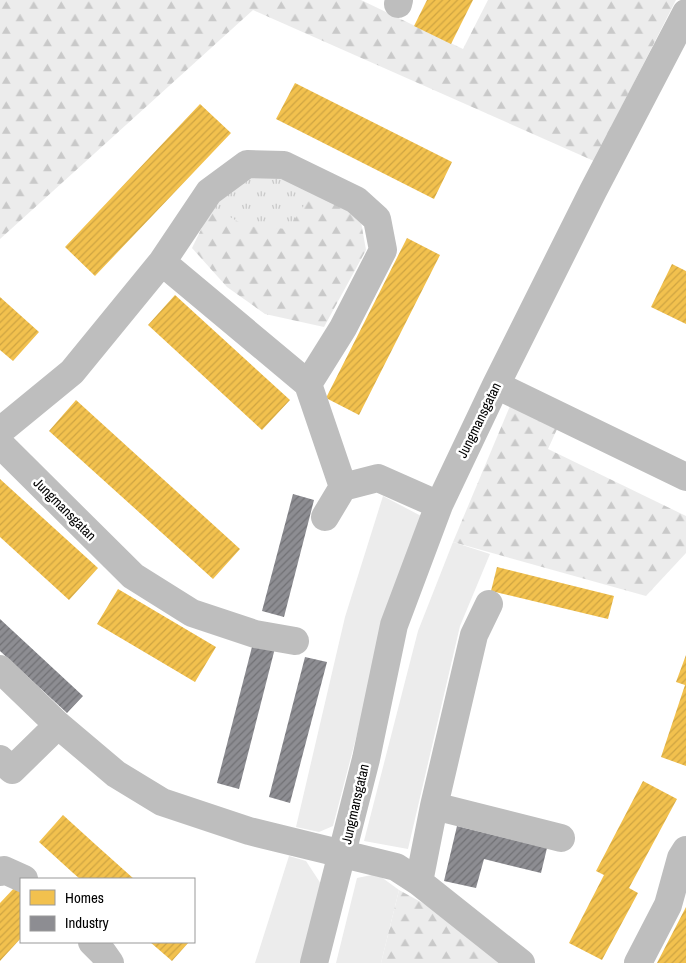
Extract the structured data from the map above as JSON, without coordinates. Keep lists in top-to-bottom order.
{
  "streets": {
    "street": ["Jungmansgatan"]
  },
  "legend": ["Homes", "Industry"]
}
